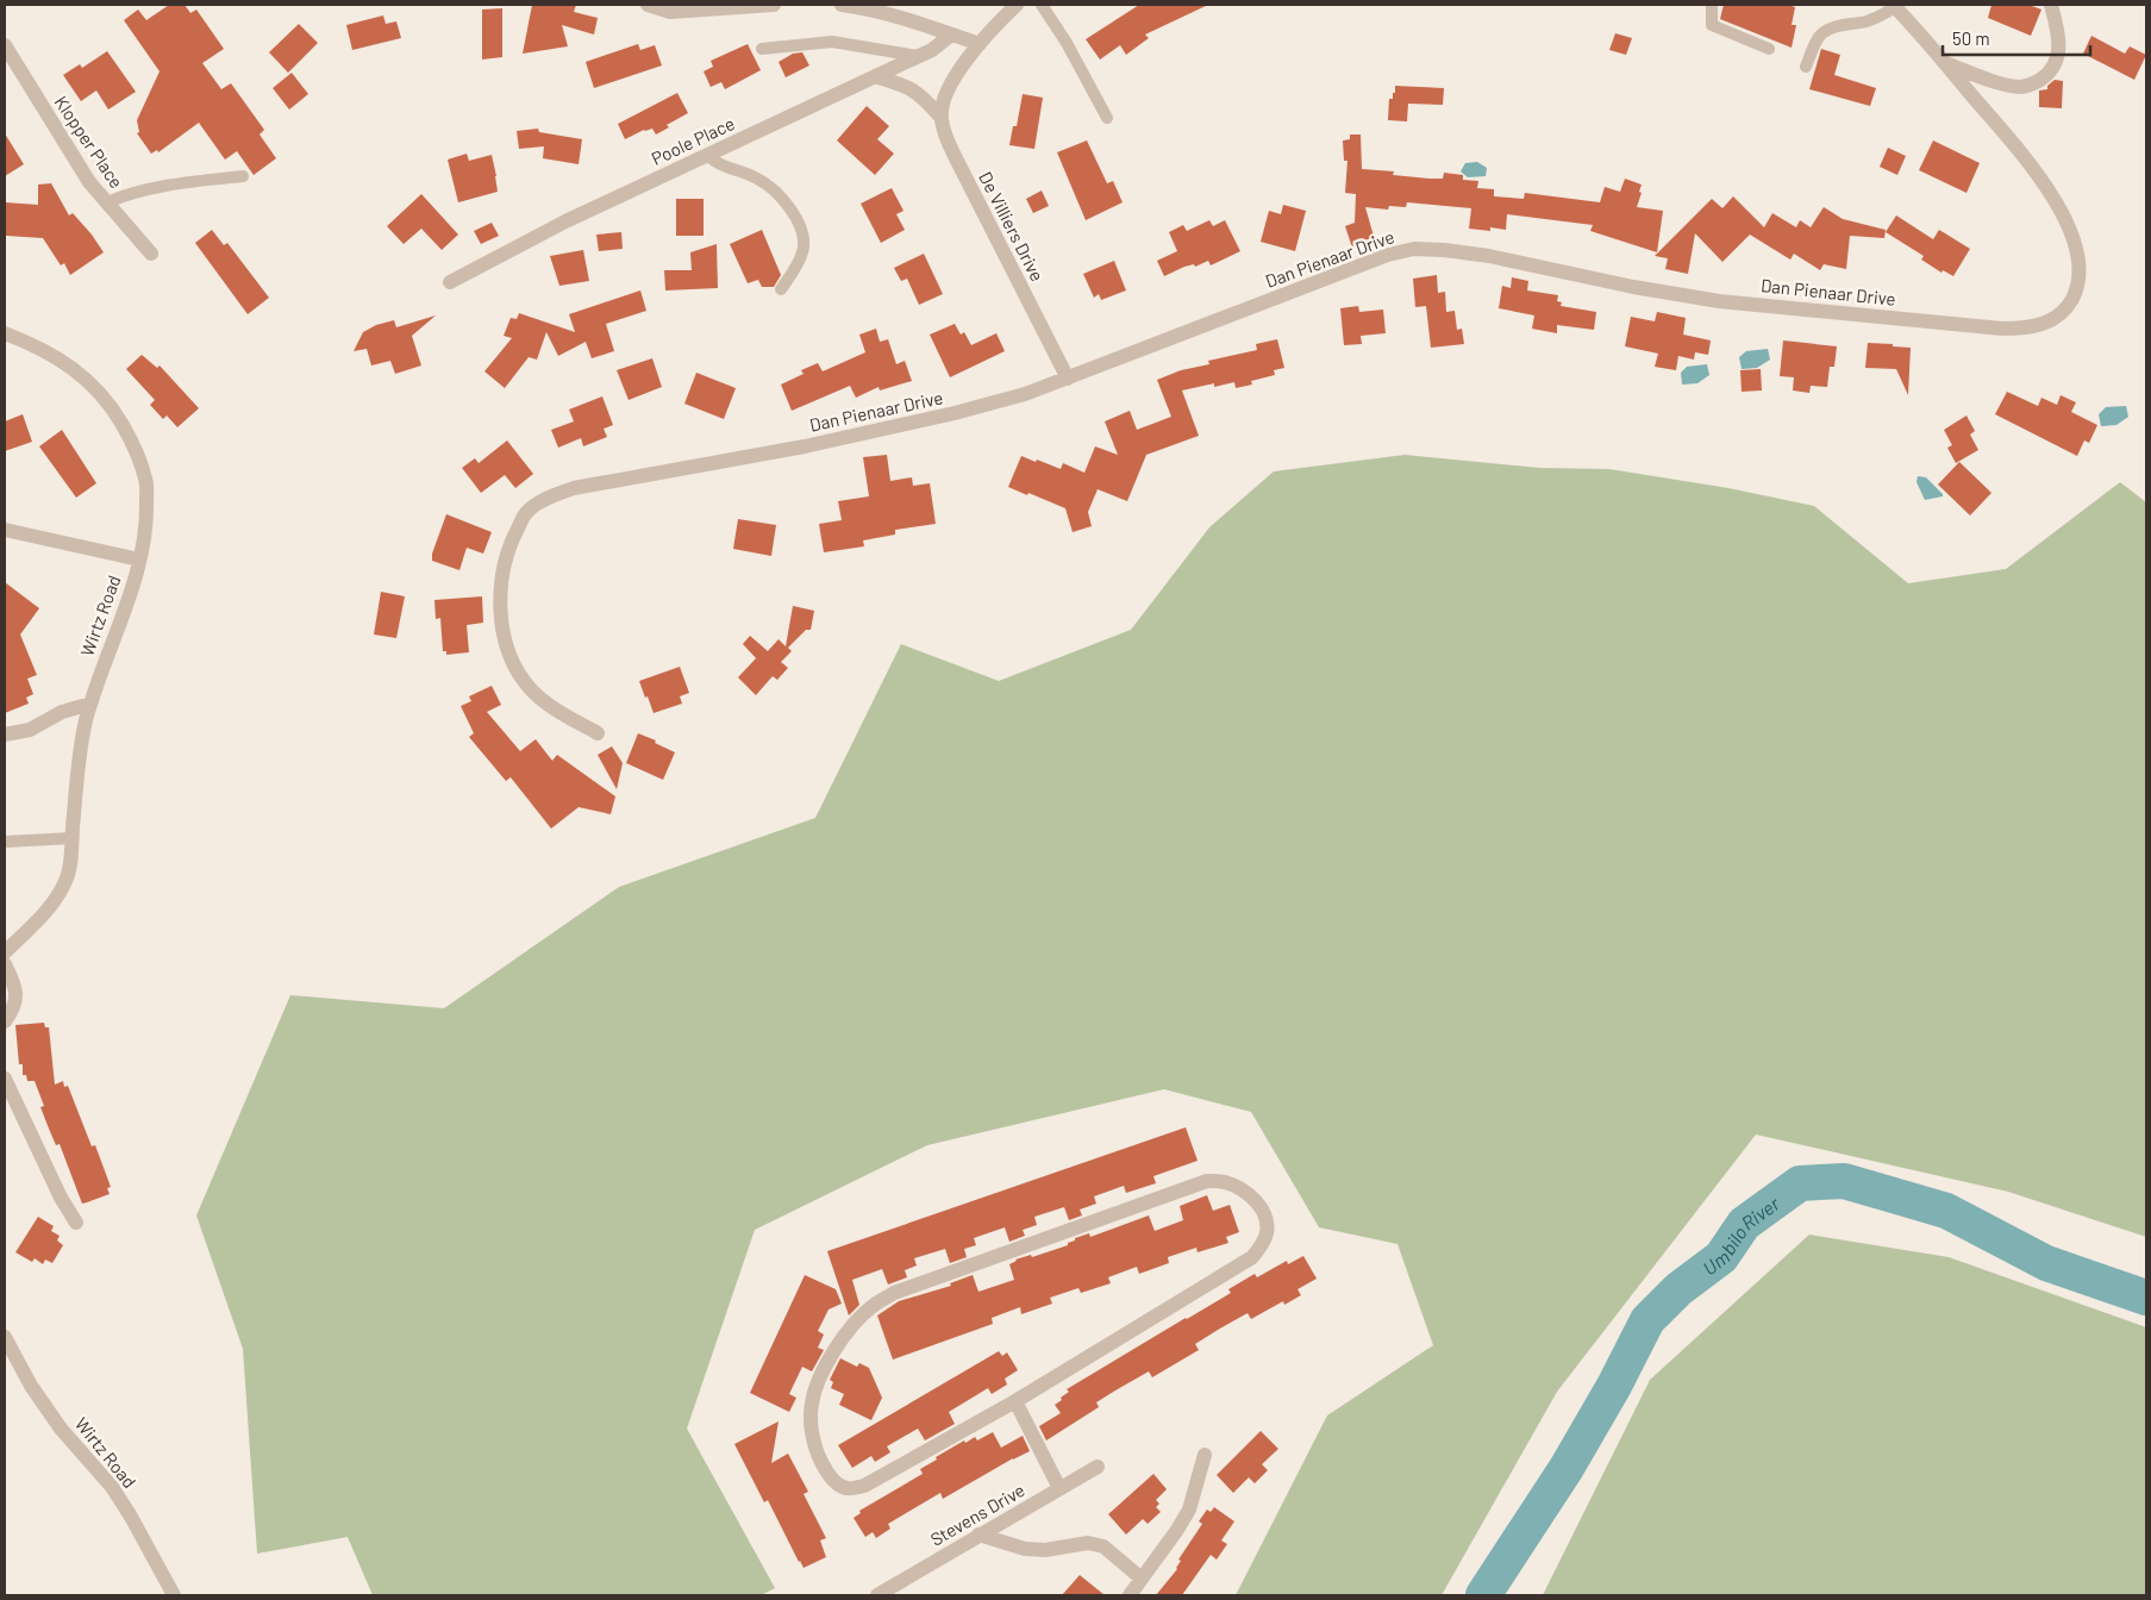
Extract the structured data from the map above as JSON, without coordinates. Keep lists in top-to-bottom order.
{
  "streets": {
    "street": [
      "Poole Place",
      "Klopper Place",
      "De Villiers Drive",
      "Dan Pienaar Drive",
      "Wirtz Road",
      "Stevens Drive"
    ]
  },
  "crossings": [
    ["De Villiers Drive", "Dan Pienaar Drive"]
  ],
  "water": ["Umbilo River"],
  "scale_bar": "50 m"
}
